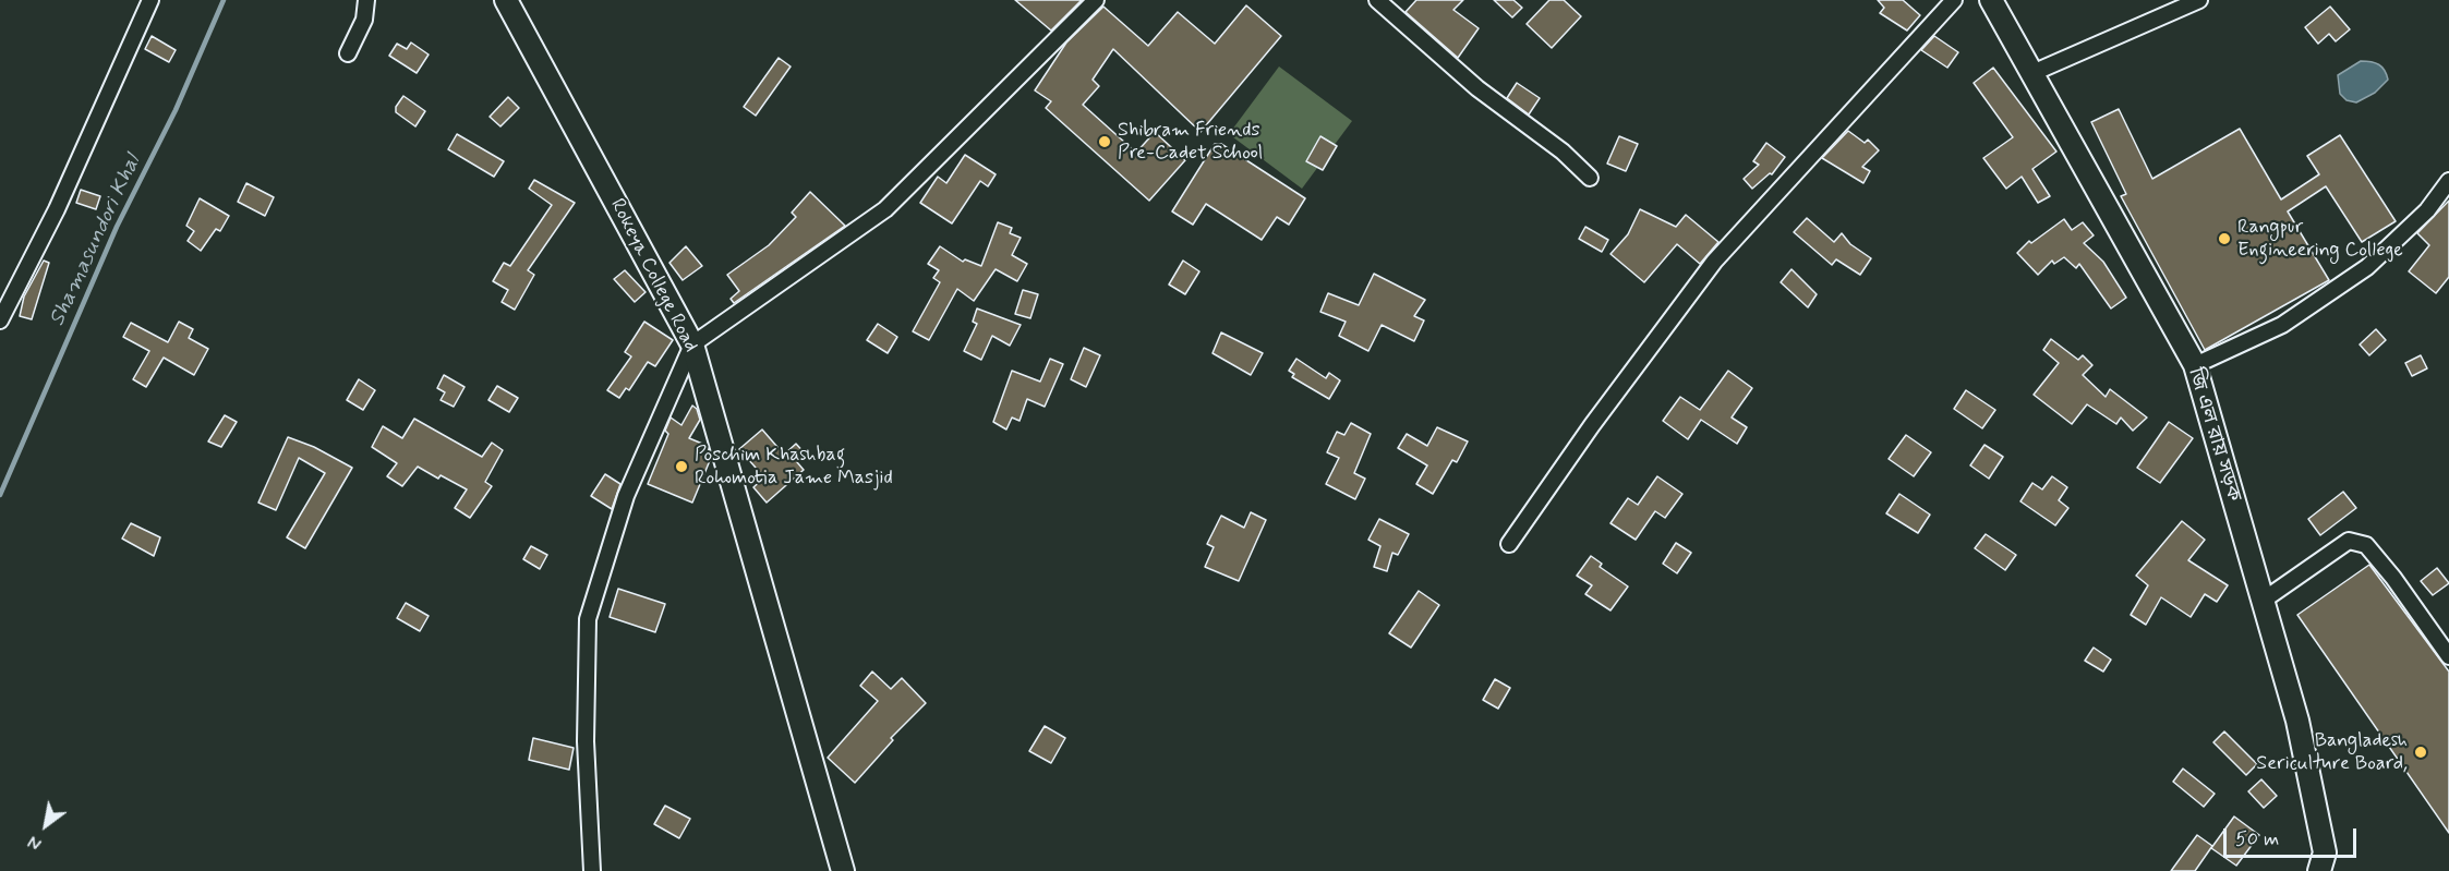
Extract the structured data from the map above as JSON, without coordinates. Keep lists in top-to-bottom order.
{
  "streets": {
    "main road": ["Rokeya College Road", "জি এল রায় সড়ক"]
  },
  "water": ["Shamasundori Khal"],
  "places": [
    "Shibram Friends Pre-Cadet School",
    "Rangpur Engineering College",
    "Poschim Khashbag Rohomotia Jame Masjid",
    "Bangladesh Sericulture Board,"
  ],
  "scale_bar": "50 m",
  "north": "bottom left"
}
